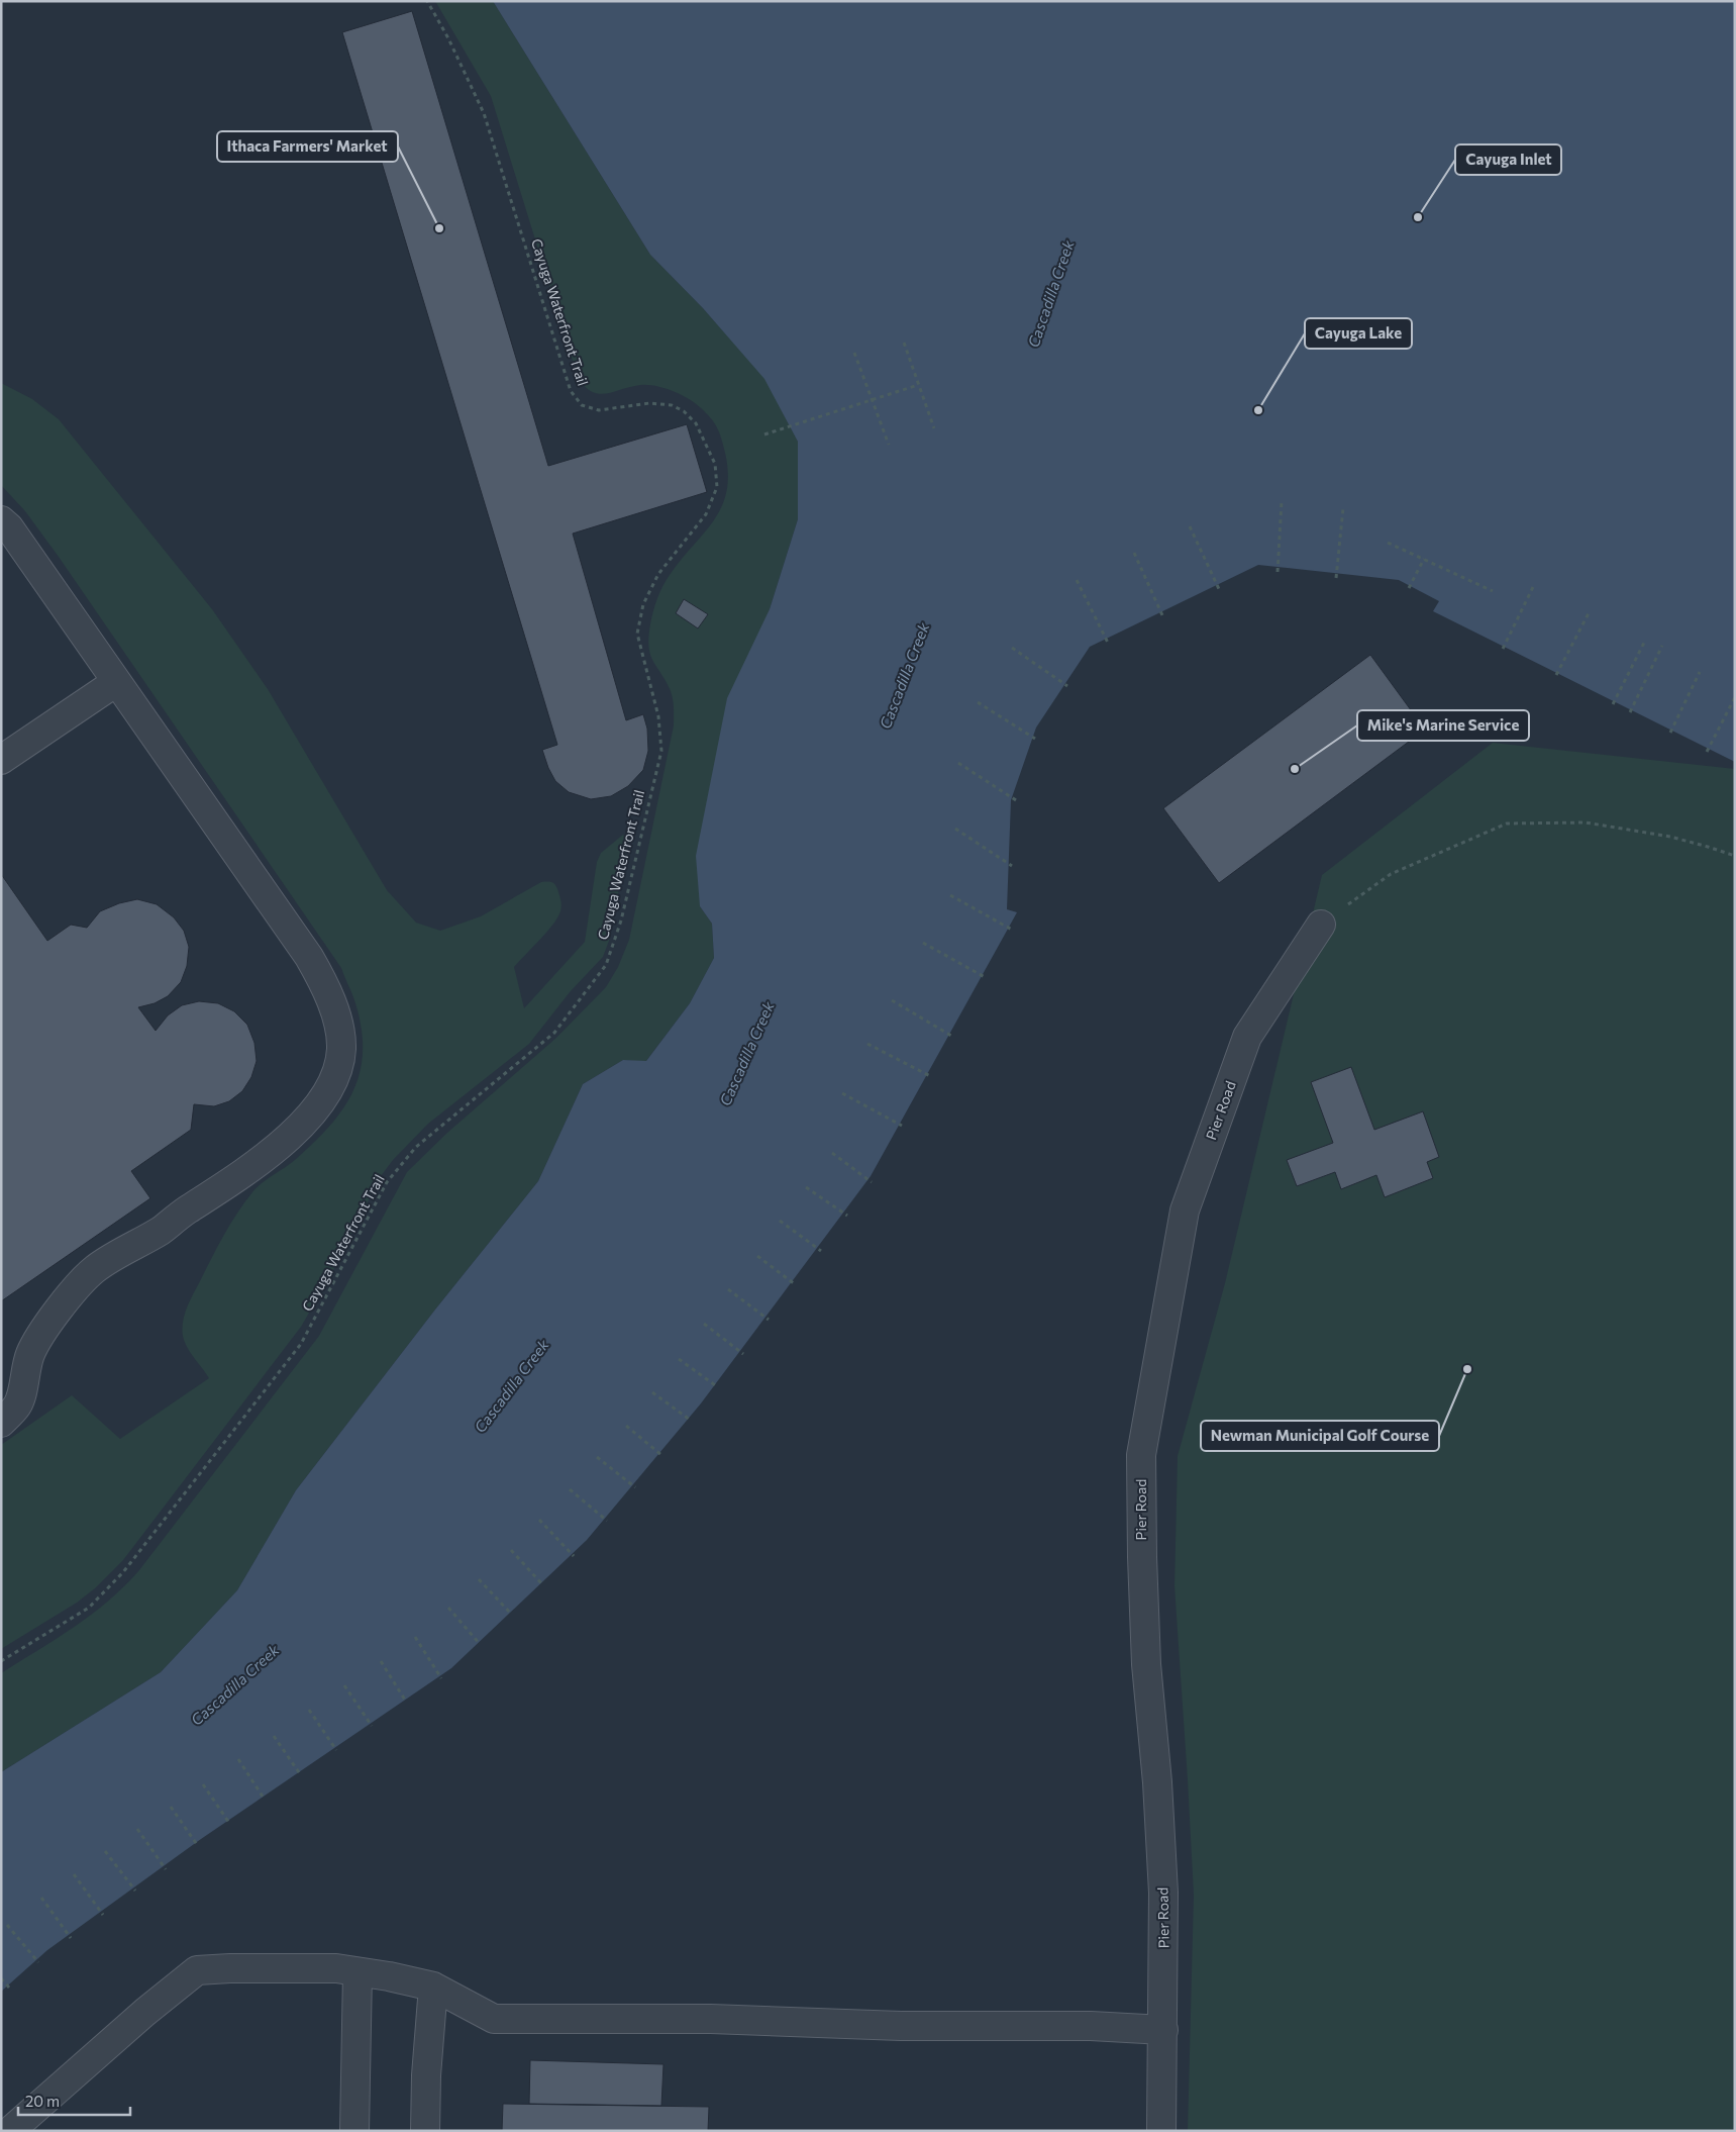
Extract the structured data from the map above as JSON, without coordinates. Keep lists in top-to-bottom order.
{
  "streets": {
    "street": ["Pier Road"],
    "path": ["Cayuga Waterfront Trail"]
  },
  "water": ["Cascadilla Creek"],
  "places": [
    "Cayuga Inlet",
    "Ithaca Farmers' Market",
    "Cayuga Lake",
    "Mike's Marine Service",
    "Newman Municipal Golf Course"
  ],
  "scale_bar": "20 m"
}
